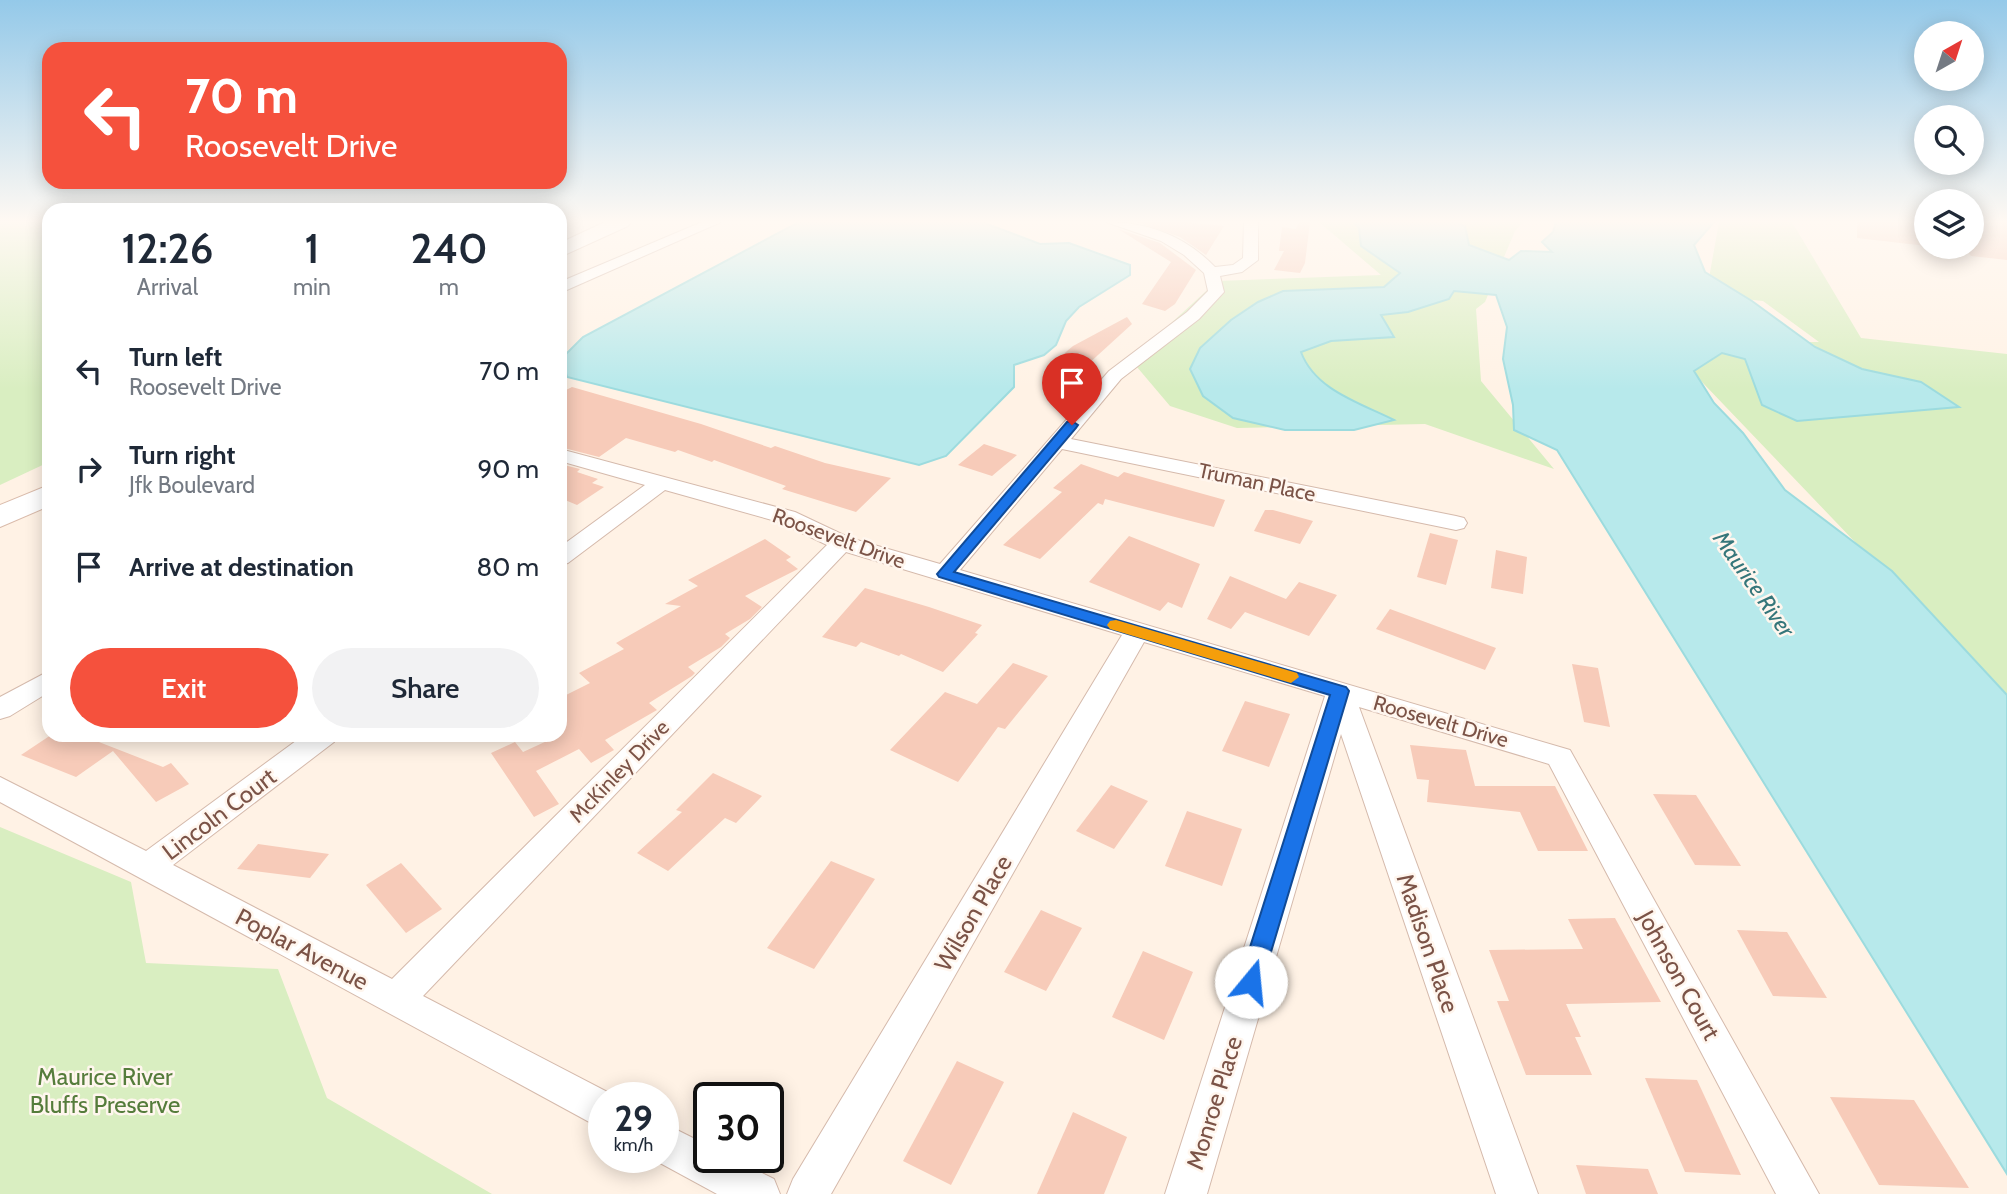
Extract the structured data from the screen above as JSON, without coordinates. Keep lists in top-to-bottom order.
{
  "streets": {
    "street": [
      "Truman Place",
      "Roosevelt Drive",
      "McKinley Drive",
      "Lincoln Court",
      "Wilson Place",
      "Madison Place",
      "Poplar Avenue",
      "Johnson Court",
      "Monroe Place"
    ]
  },
  "crossings": [
    ["Roosevelt Drive", "McKinley Drive"],
    ["Roosevelt Drive", "Wilson Place"],
    ["Roosevelt Drive", "Madison Place"],
    ["Roosevelt Drive", "Johnson Court"],
    ["Roosevelt Drive", "Monroe Place"],
    ["McKinley Drive", "Poplar Avenue"],
    ["Lincoln Court", "Poplar Avenue"],
    ["Madison Place", "Monroe Place"]
  ],
  "water": ["Maurice River"],
  "parks": ["Maurice River Bluffs Preserve"],
  "north": "top right",
  "page": {
    "turn": ["70 m", "Roosevelt Drive"],
    "eta": [
      "12:26",
      "Arrival",
      "1",
      "min",
      "240",
      "m"
    ],
    "list": [
      {
        "name": "Turn left",
        "note": "Roosevelt Drive",
        "value": "70 m"
      },
      {
        "name": "Turn right",
        "note": "Jfk Boulevard",
        "value": "90 m"
      },
      {
        "name": "Arrive at destination",
        "value": "80 m"
      }
    ],
    "buttons": ["Exit", "Share"],
    "speed": "29 km/h",
    "limit": "30"
  }
}
